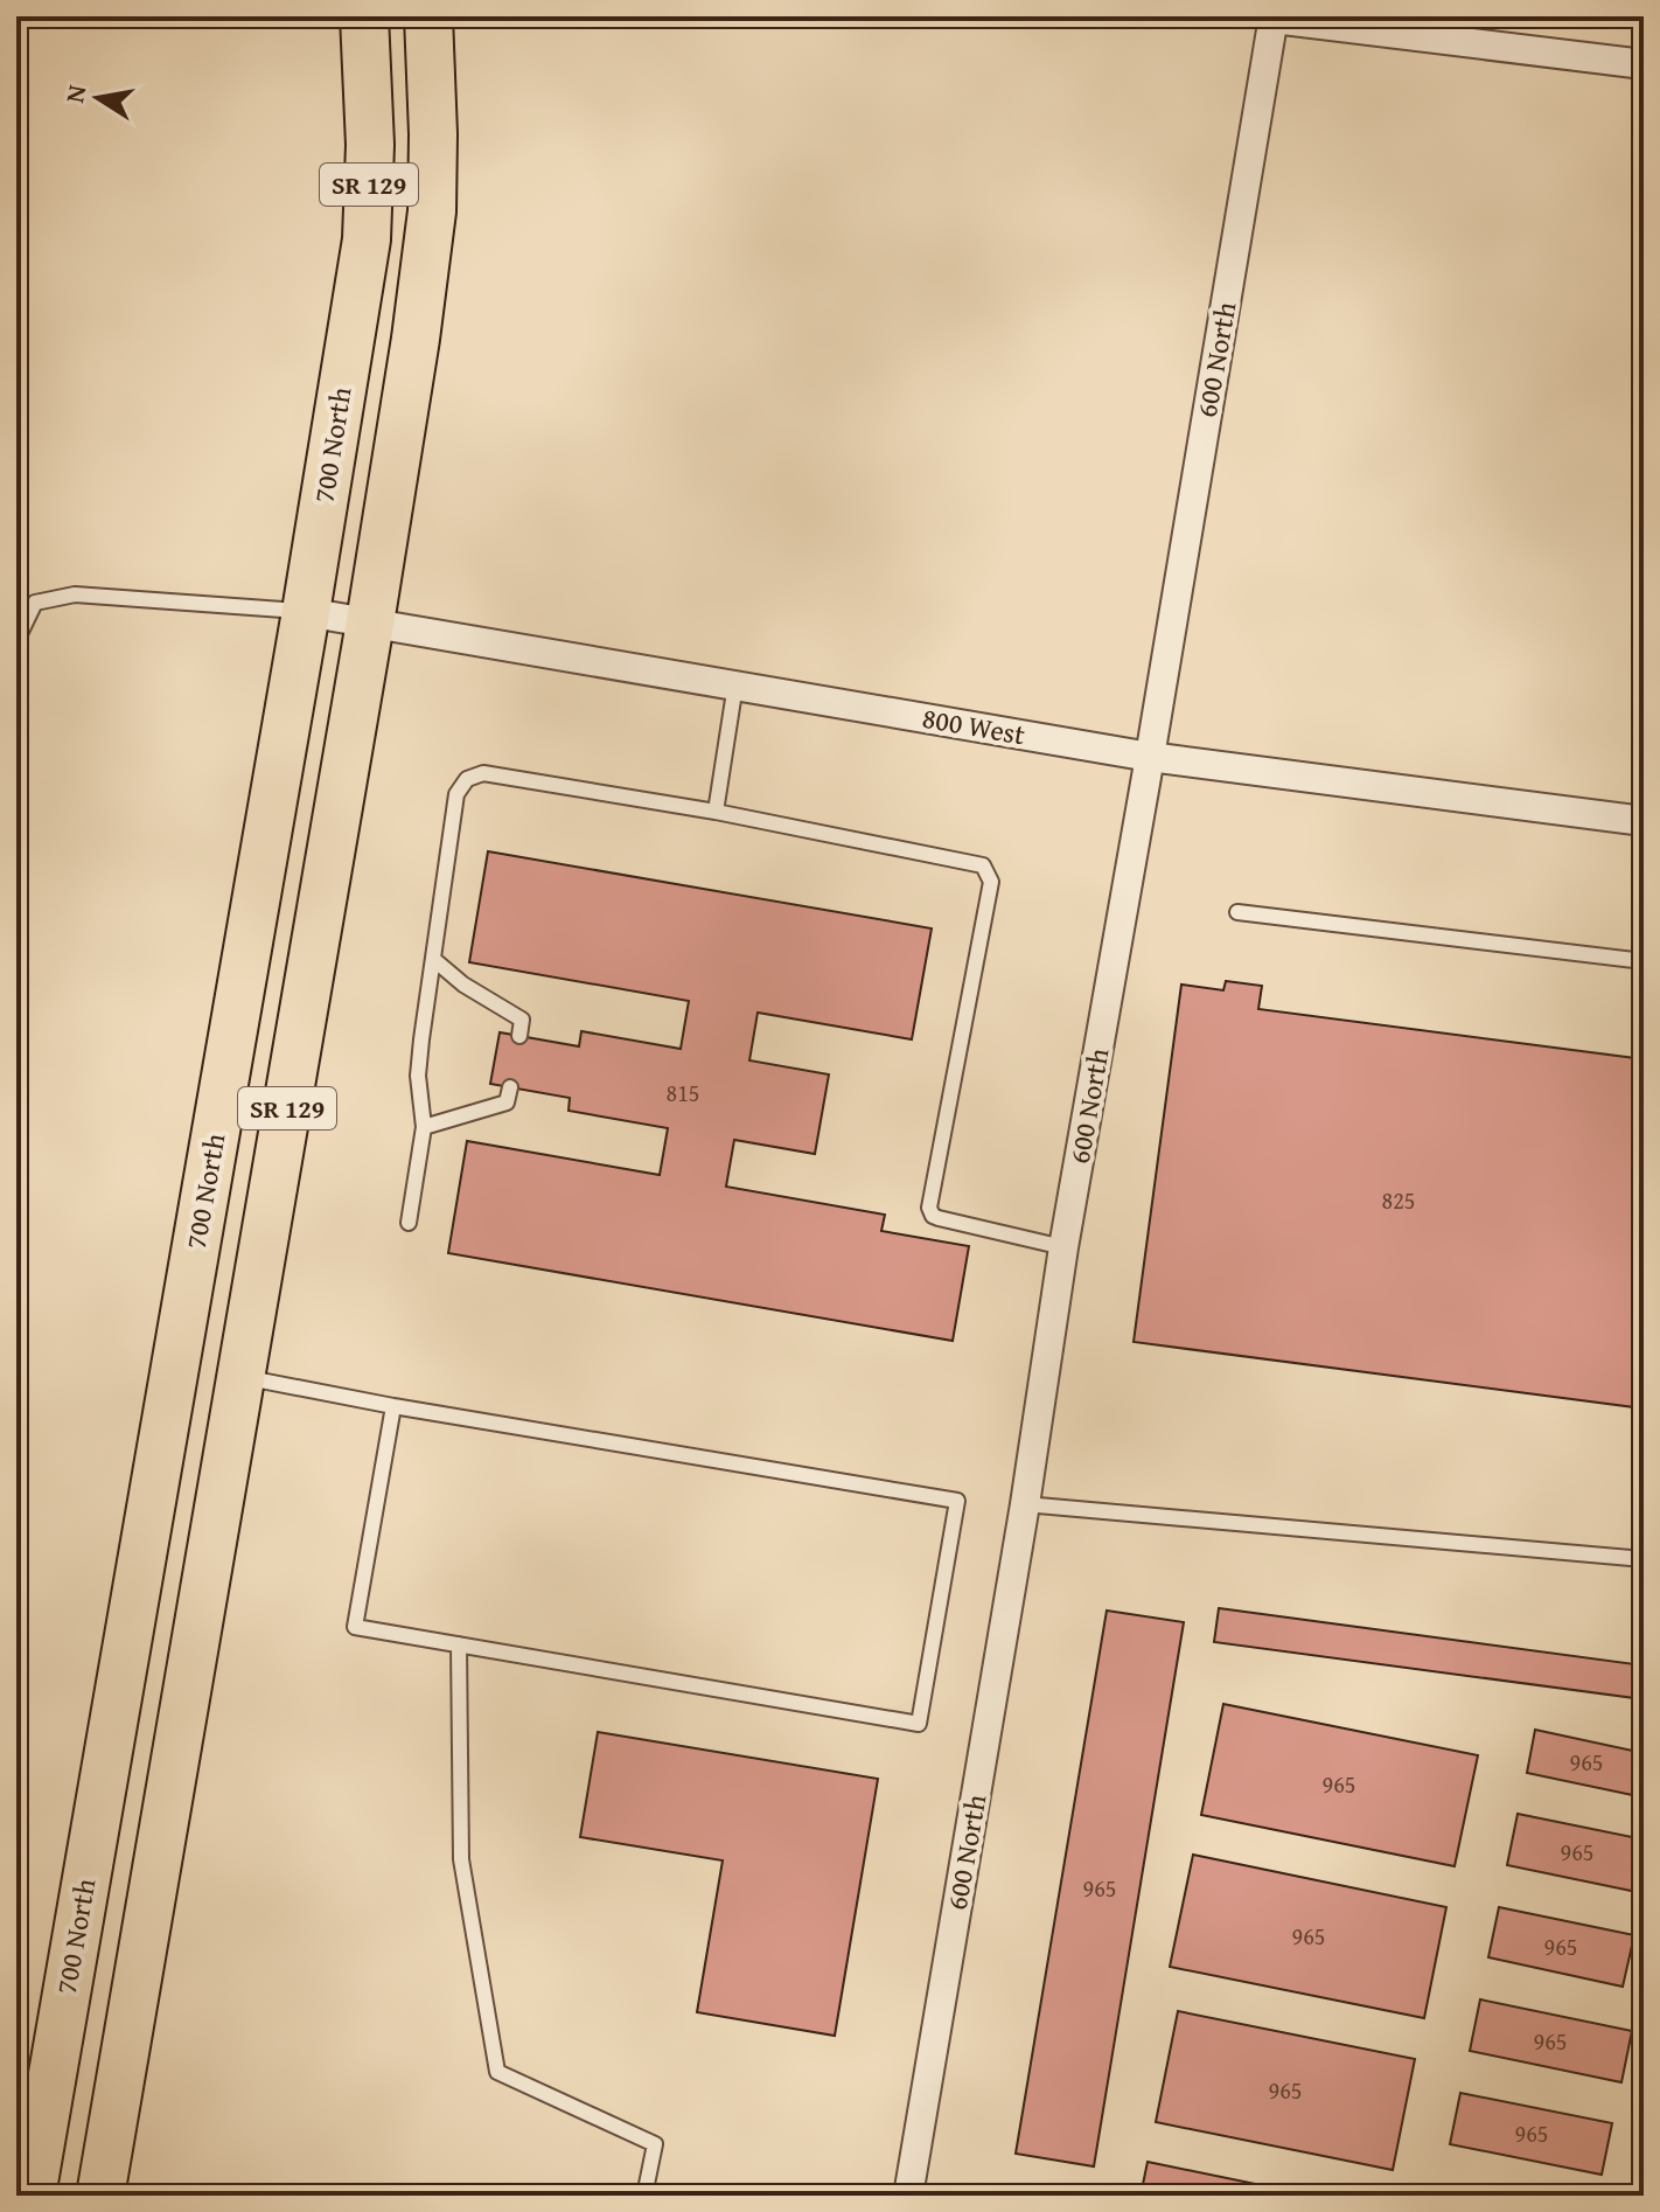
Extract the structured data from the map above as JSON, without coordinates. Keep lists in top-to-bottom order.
{
  "streets": {
    "main road": ["SR 129", "700 North"],
    "street": ["600 North", "800 West"]
  },
  "crossings": [
    ["SR 129", "800 West"],
    ["600 North", "800 West"],
    ["700 North", "800 West"]
  ],
  "house_numbers": [
    "815",
    "825",
    "965",
    "965",
    "965",
    "965",
    "965",
    "965",
    "965",
    "965",
    "965"
  ],
  "north": "left"
}
